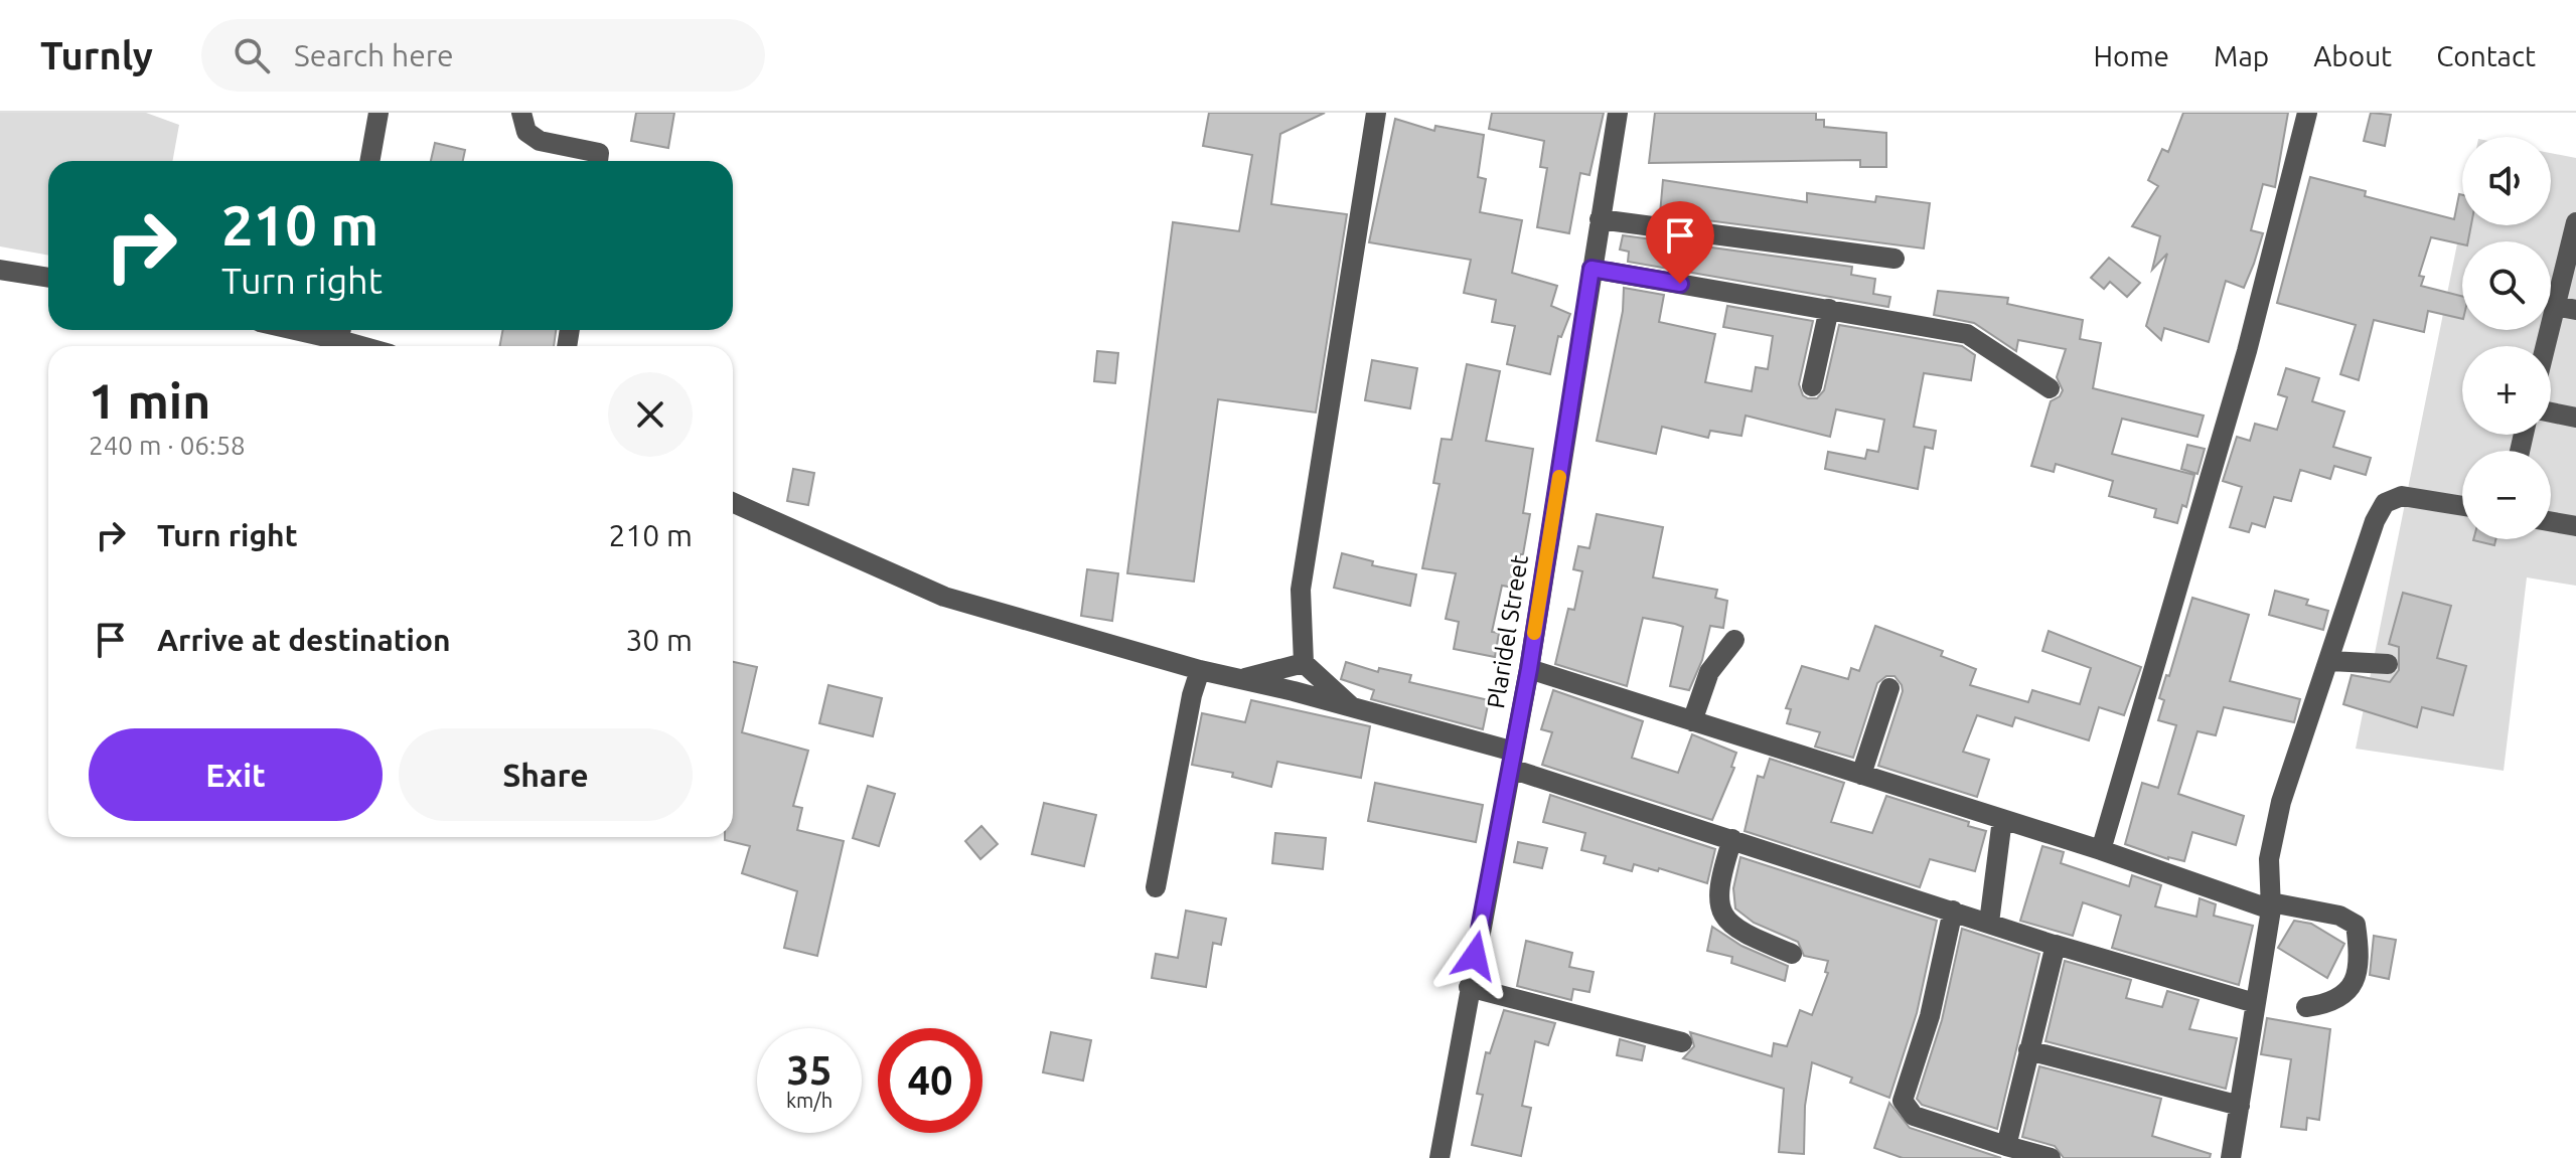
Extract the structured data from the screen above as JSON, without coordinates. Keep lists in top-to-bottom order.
{
  "streets": {
    "street": ["Plaridel Street"]
  },
  "page": {
    "header": "Turnly",
    "search": "Search here",
    "nav": [
      "Home",
      "Map",
      "About",
      "Contact"
    ],
    "map_buttons": ["+", "−"],
    "turn": ["210 m", "Turn right"],
    "heading": ["1 min", "240 m · 06:58"],
    "list": [
      {
        "name": "Turn right",
        "value": "210 m"
      },
      {
        "name": "Arrive at destination",
        "value": "30 m"
      }
    ],
    "buttons": ["Exit", "Share"],
    "speed": "35 km/h",
    "limit": "40"
  }
}
